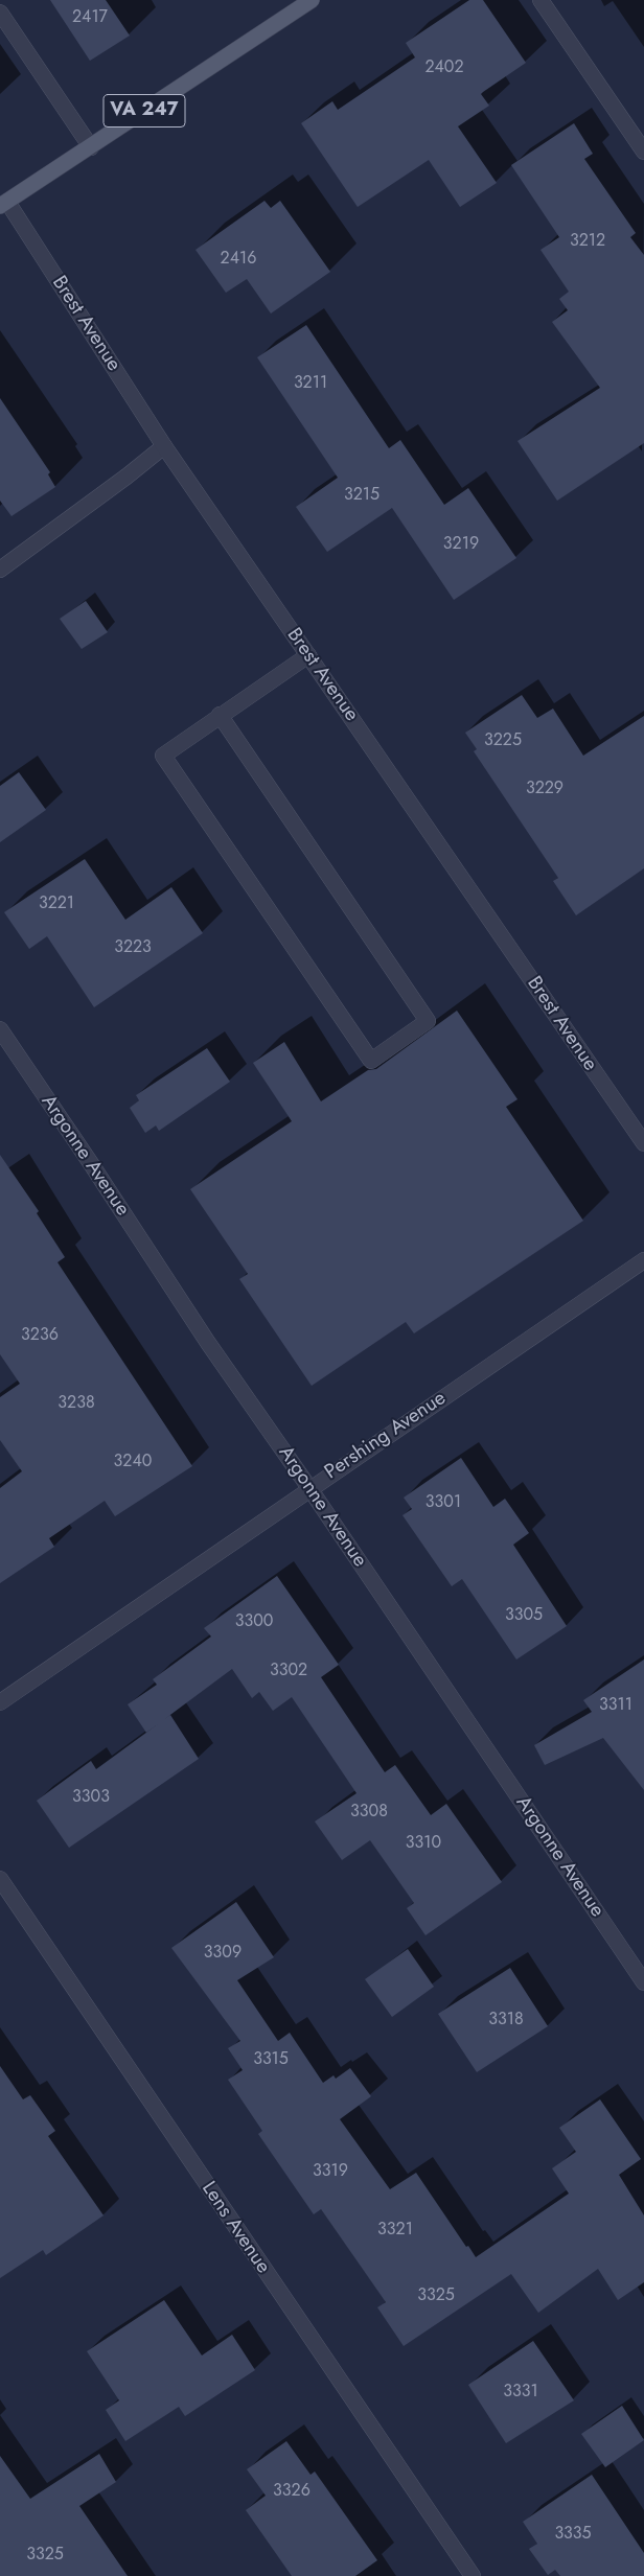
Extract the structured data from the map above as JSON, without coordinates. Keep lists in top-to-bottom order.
{
  "streets": {
    "main road": ["VA 247"],
    "street": [
      "Brest Avenue",
      "Argonne Avenue",
      "Pershing Avenue",
      "Lens Avenue"
    ]
  },
  "crossings": [
    ["VA 247", "Brest Avenue"],
    ["Argonne Avenue", "Pershing Avenue"]
  ],
  "house_numbers": [
    "2417",
    "2402",
    "3212",
    "2416",
    "3211",
    "3215",
    "3219",
    "3225",
    "3229",
    "3221",
    "3223",
    "3236",
    "3238",
    "3240",
    "3301",
    "3305",
    "3300",
    "3302",
    "3311",
    "3303",
    "3308",
    "3310",
    "3309",
    "3318",
    "3315",
    "3319",
    "3321",
    "3325",
    "3331",
    "3326",
    "3335",
    "3325"
  ]
}
